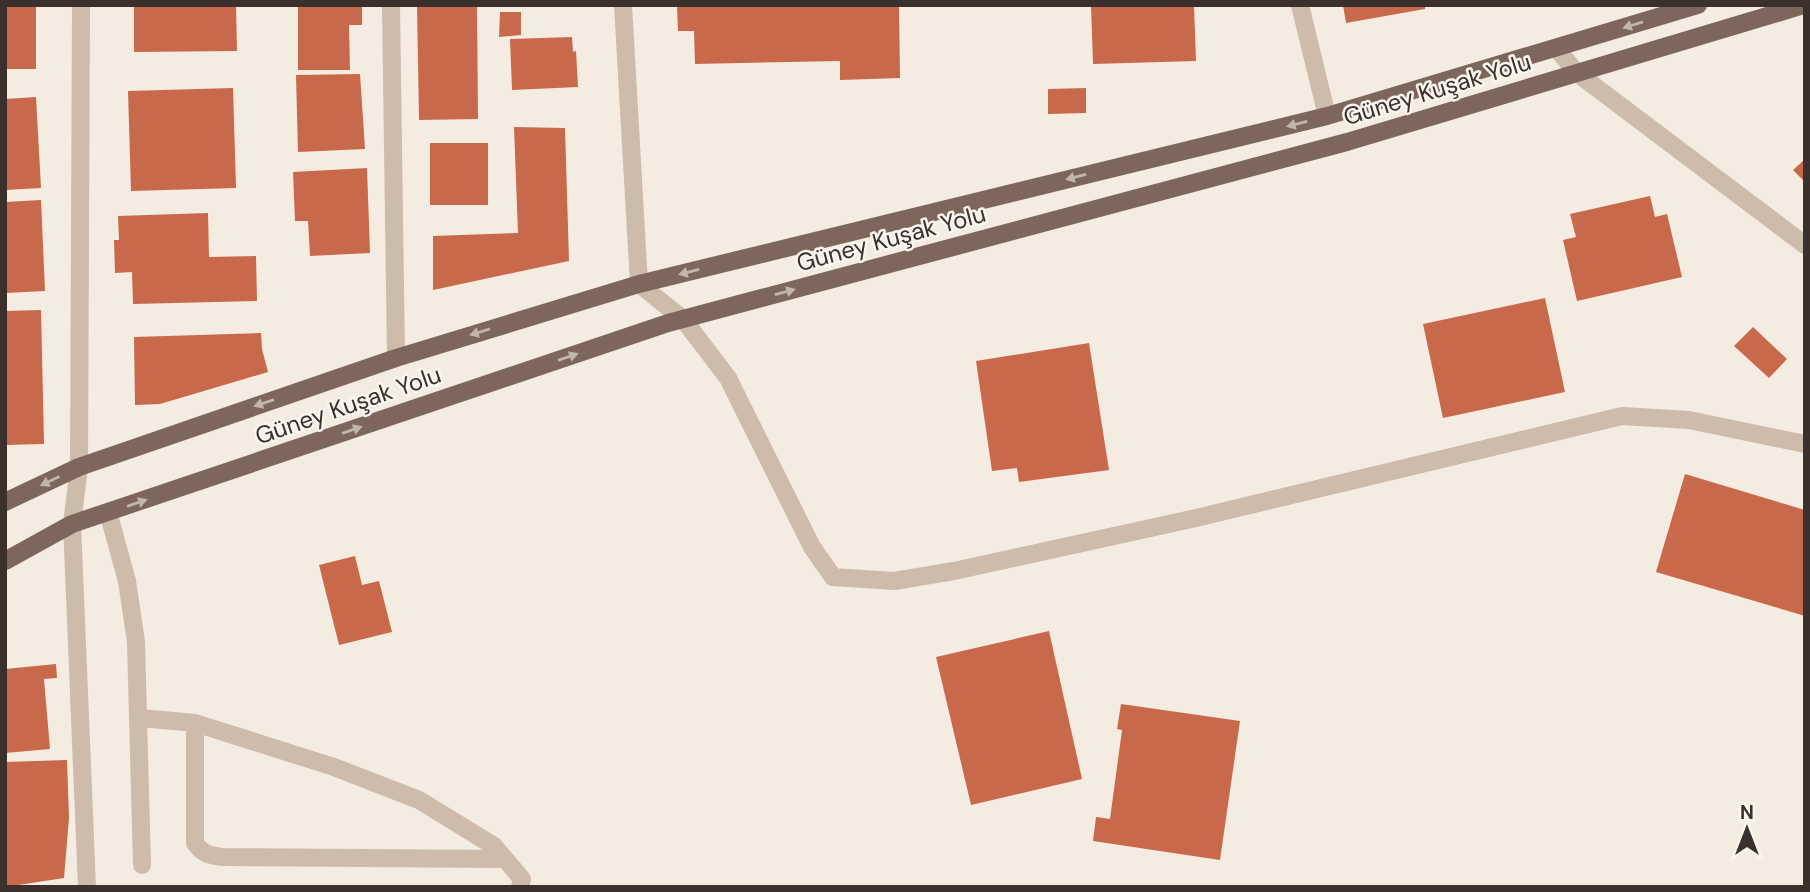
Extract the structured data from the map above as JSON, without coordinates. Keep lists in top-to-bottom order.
{
  "streets": {
    "main road": ["Güney Kuşak Yolu"]
  },
  "north": "top"
}
